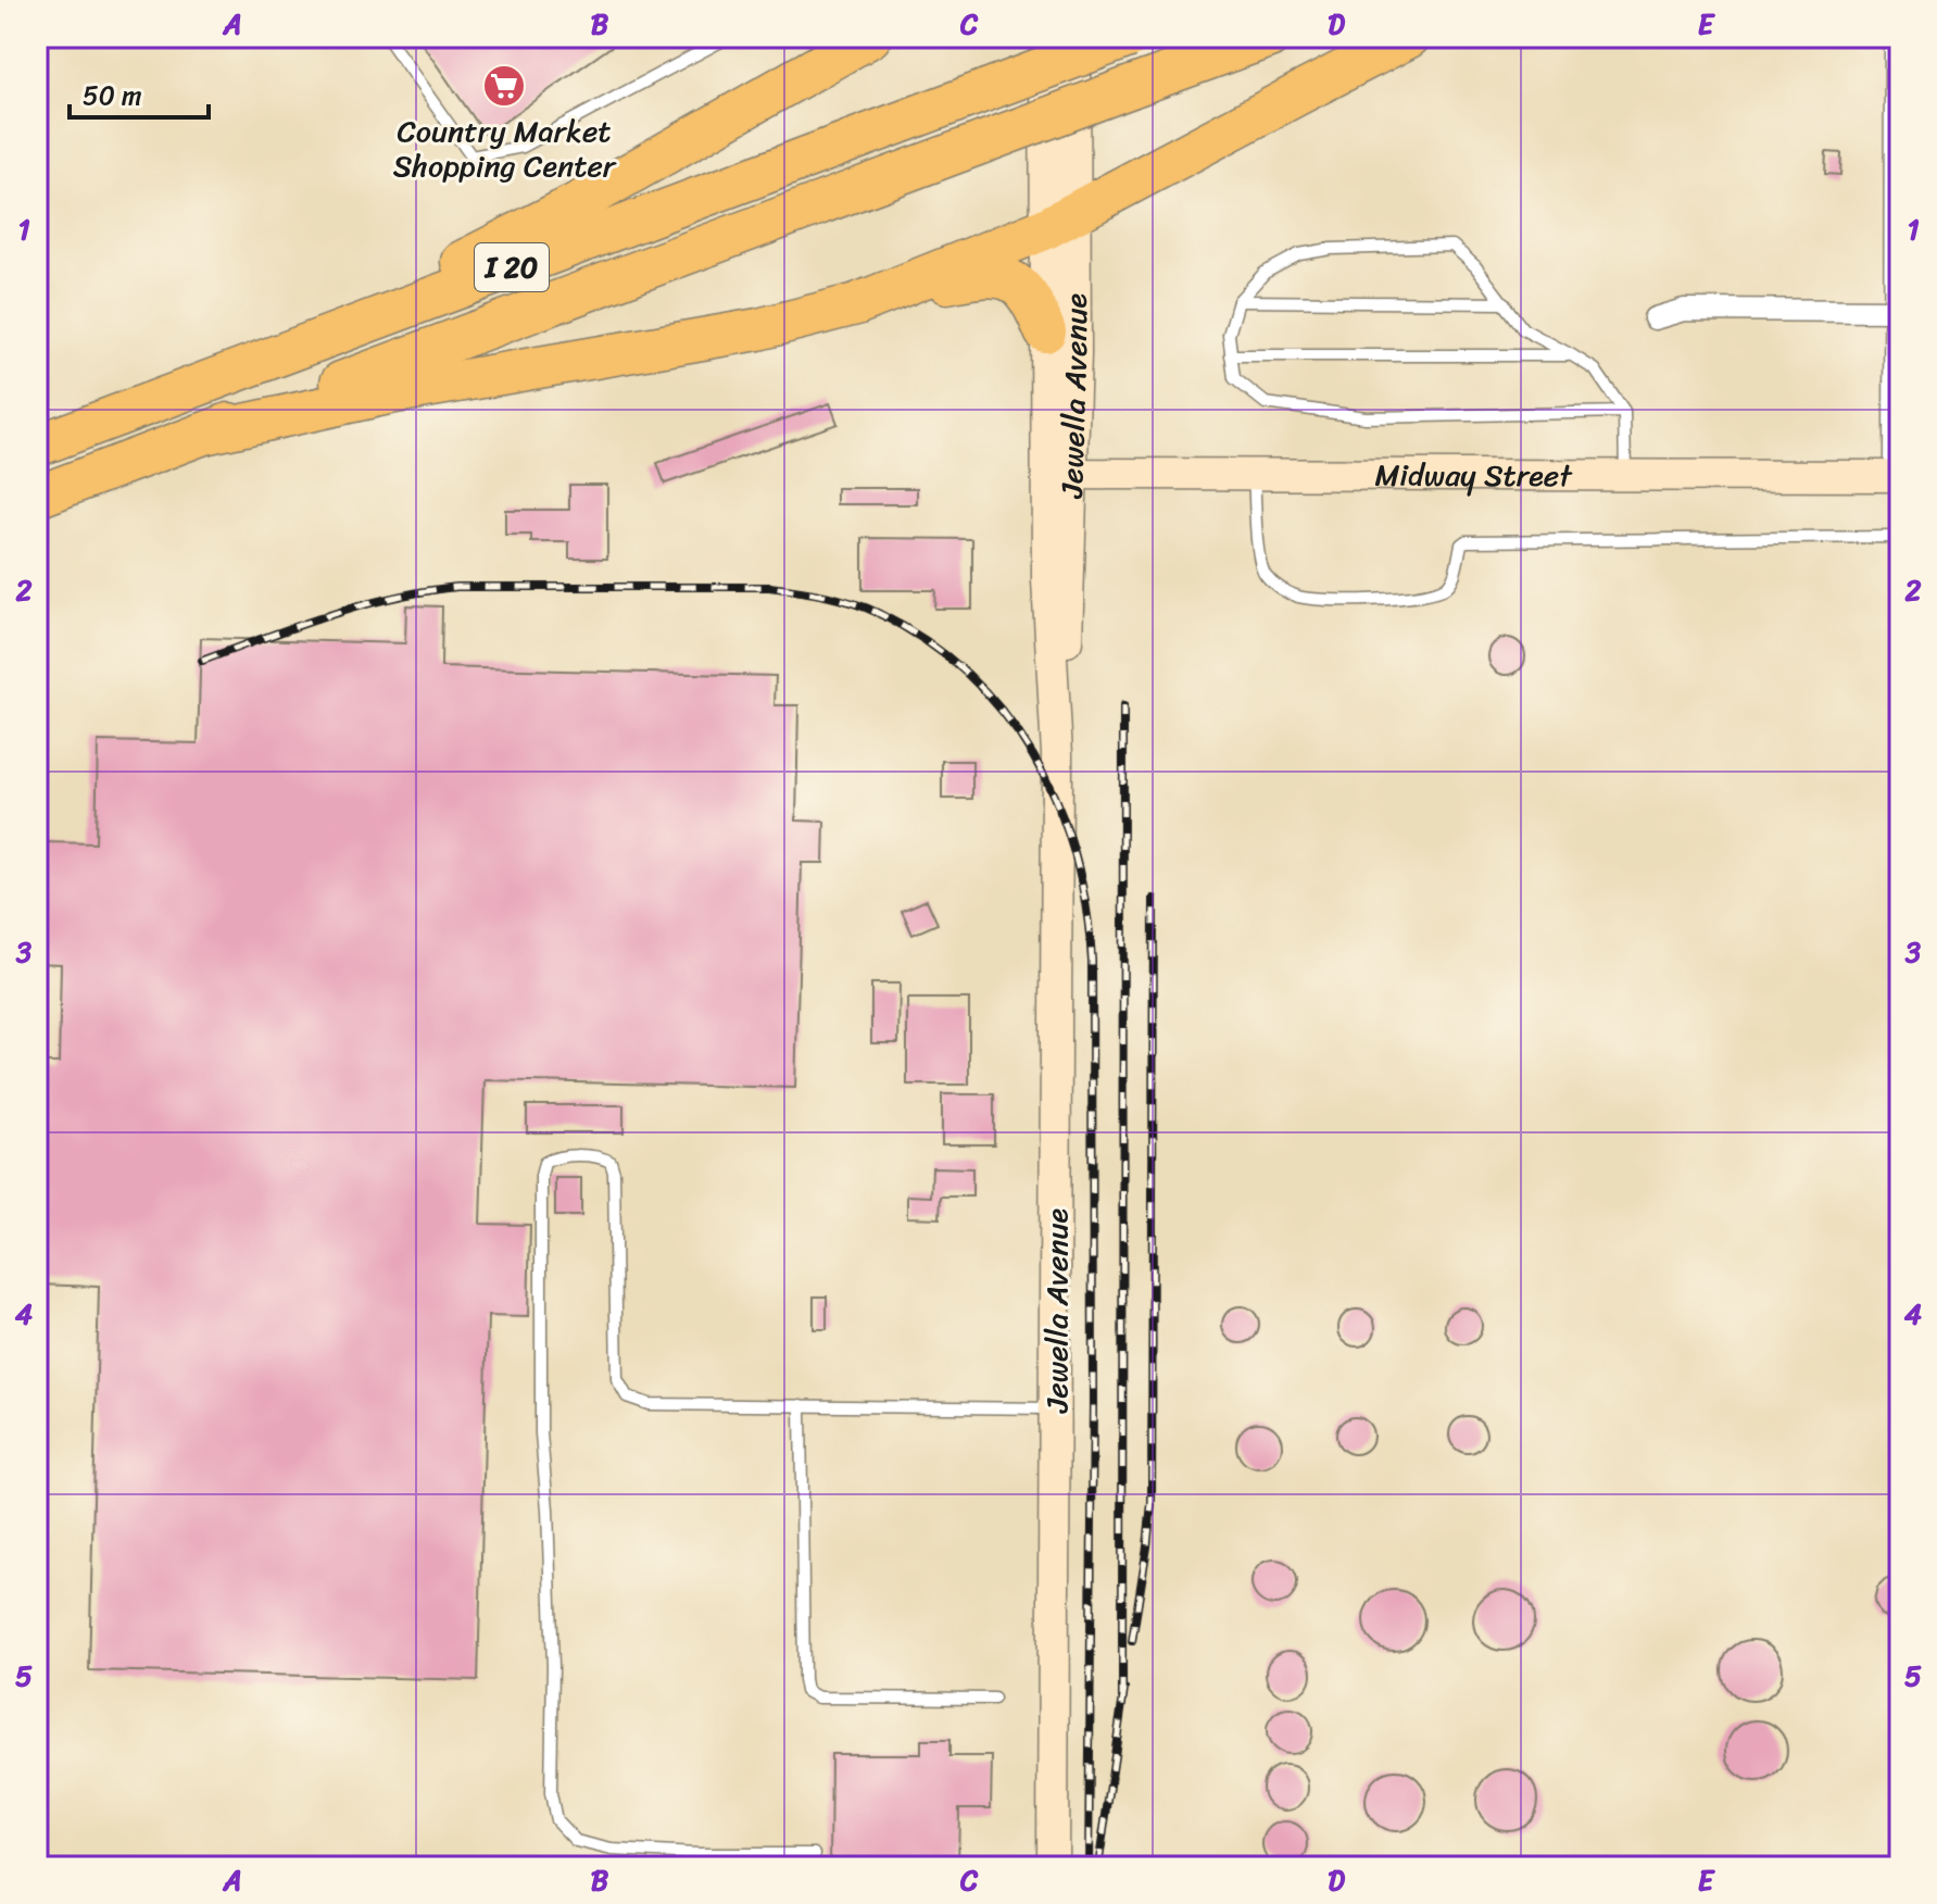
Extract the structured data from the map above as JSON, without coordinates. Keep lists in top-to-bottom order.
{
  "streets": {
    "highway": ["I 20"],
    "main road": ["Jewella Avenue", "Midway Street"]
  },
  "crossings": [
    ["Jewella Avenue", "Midway Street"]
  ],
  "places": {
    "supermarket": ["Country Market Shopping Center"]
  },
  "scale_bar": "50 m",
  "grid": {
    "columns": [
      "A",
      "B",
      "C",
      "D",
      "E"
    ],
    "rows": [
      "1",
      "2",
      "3",
      "4",
      "5"
    ]
  }
}
